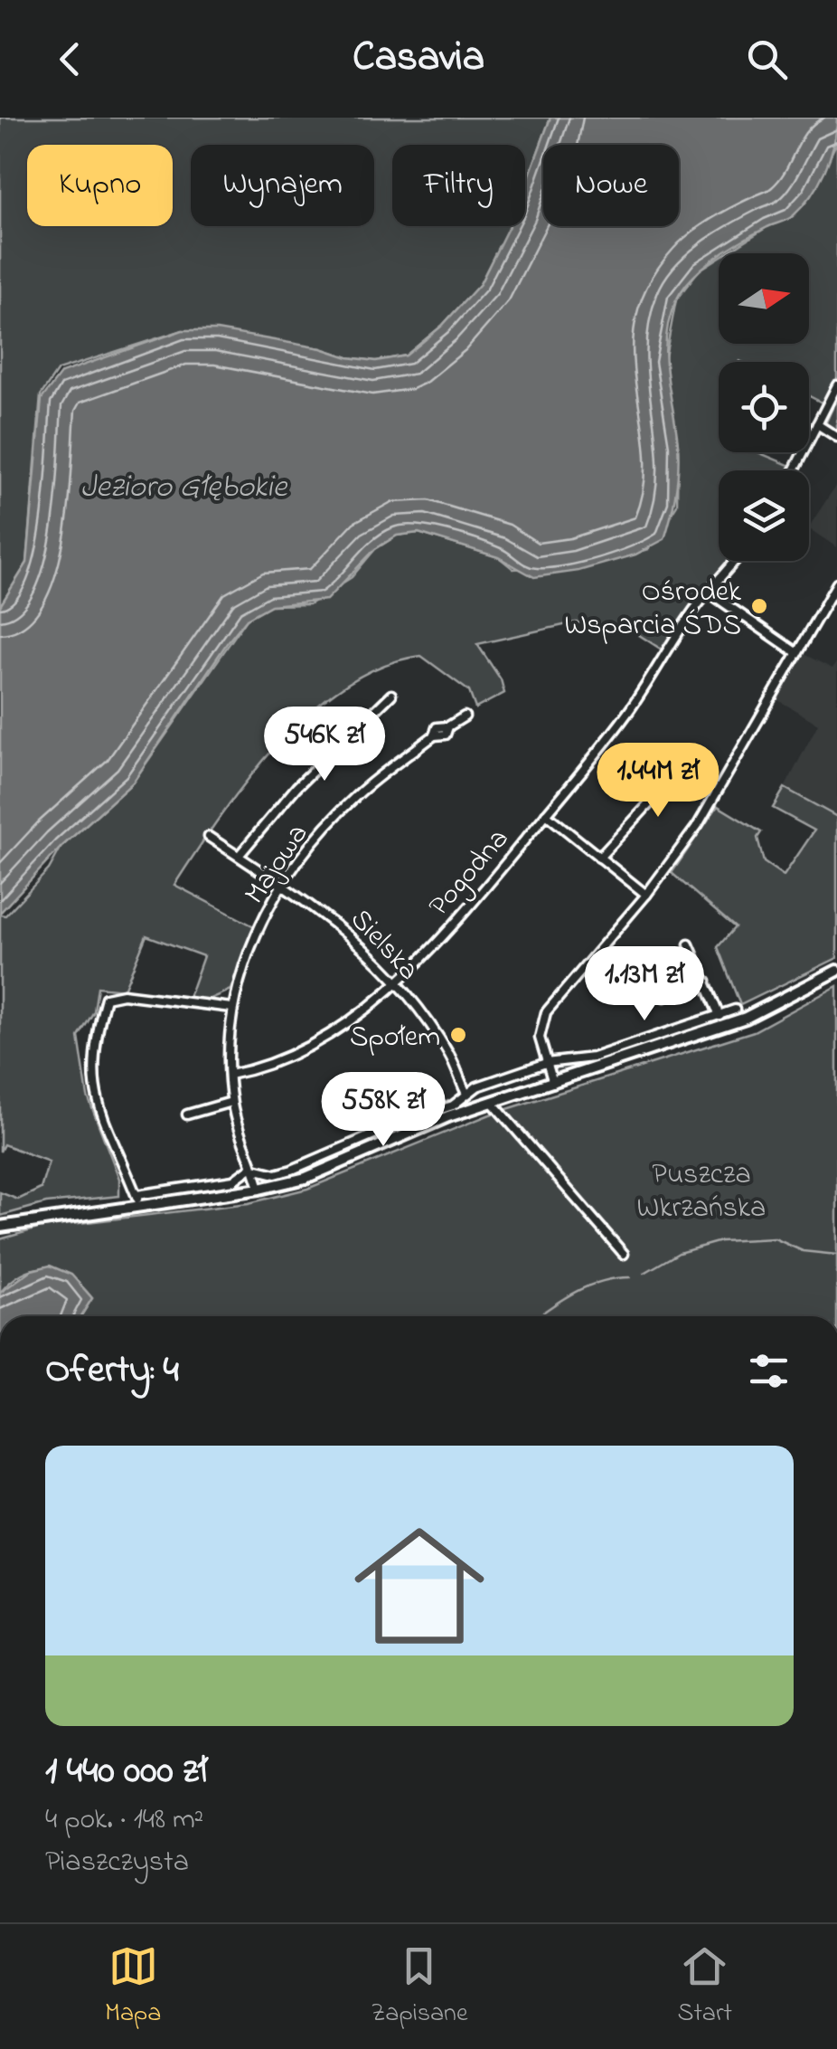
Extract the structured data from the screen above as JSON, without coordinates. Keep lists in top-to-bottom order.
{
  "streets": {
    "street": ["Majowa", "Pogodna", "Sielska"]
  },
  "crossings": [
    ["Majowa", "Pogodna"],
    ["Majowa", "Sielska"],
    ["Pogodna", "Sielska"]
  ],
  "water": ["Jezioro Głębokie"],
  "parks": ["Puszcza Wkrzańska"],
  "places": ["Ośrodek Wsparcia ŚDS", "Społem"],
  "north": "right",
  "page": {
    "header": "Casavia",
    "chip": [
      "Kupno",
      "Wynajem",
      "Filtry",
      "Nowe"
    ],
    "price": [
      "546K zł",
      "1.44M zł",
      "1.13M zł",
      "558K zł"
    ],
    "heading": "Oferty: 4",
    "list": [
      {
        "name": "1 440 000 zł",
        "note": "4 pok. · 148 m² · Piaszczysta"
      }
    ],
    "tabs": ["Mapa", "Zapisane", "Start"]
  }
}
